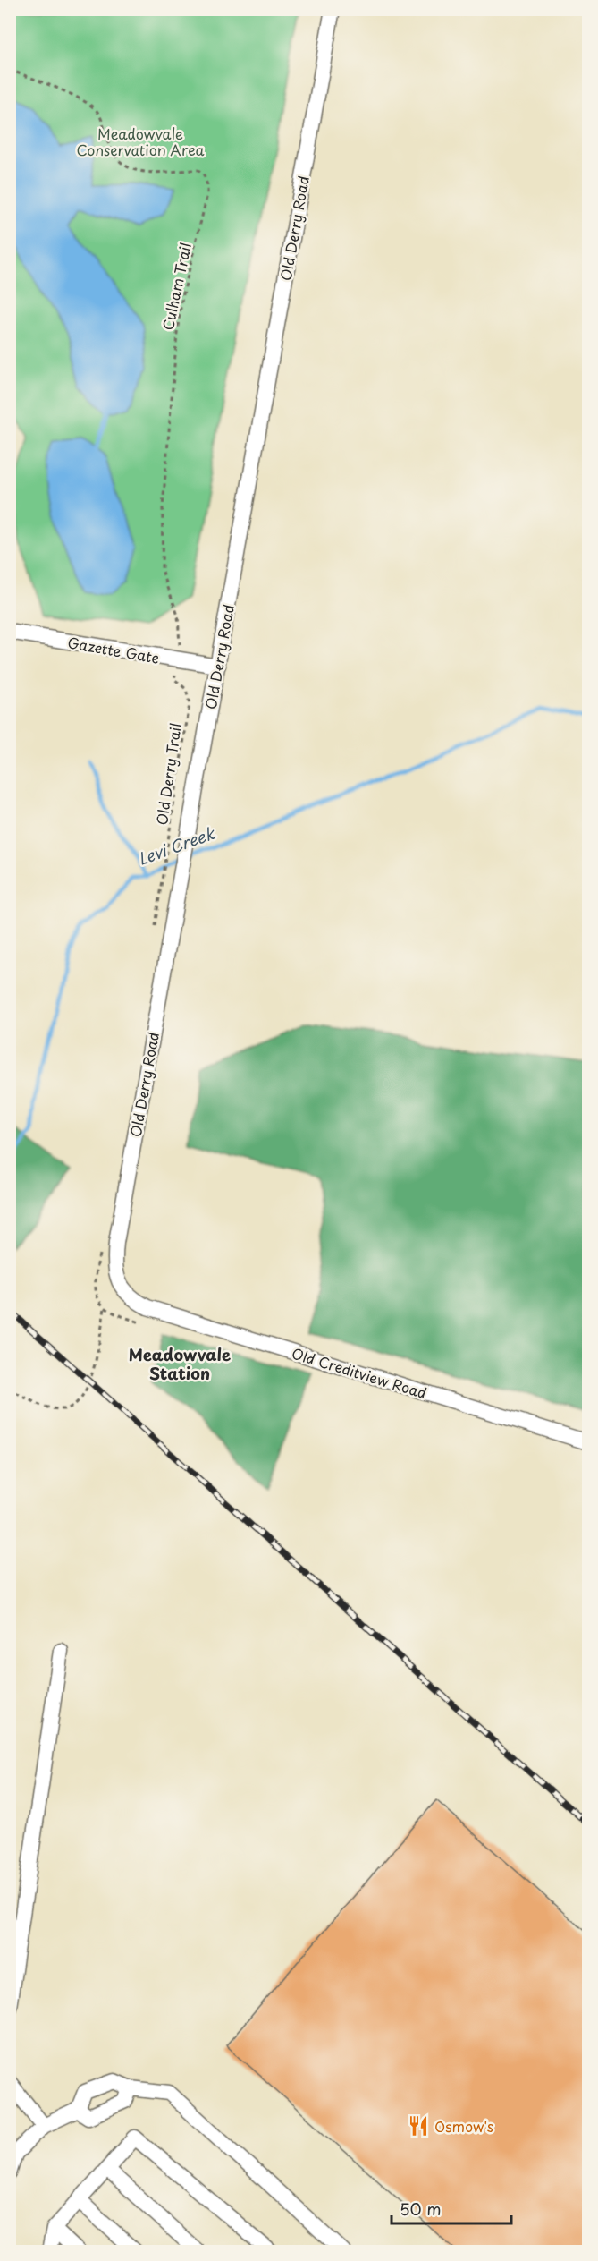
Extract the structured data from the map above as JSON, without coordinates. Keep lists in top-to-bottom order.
{
  "streets": {
    "street": ["Old Derry Road", "Gazette Gate", "Old Creditview Road"],
    "path": ["Culham Trail", "Old Derry Trail"]
  },
  "crossings": [
    ["Old Derry Road", "Gazette Gate"],
    ["Old Derry Road", "Old Creditview Road"]
  ],
  "districts": ["Meadowvale Station"],
  "water": ["Levi Creek"],
  "parks": ["Meadowvale Conservation Area"],
  "places": {
    "restaurant": ["Osmow's"]
  },
  "scale_bar": "50 m"
}
